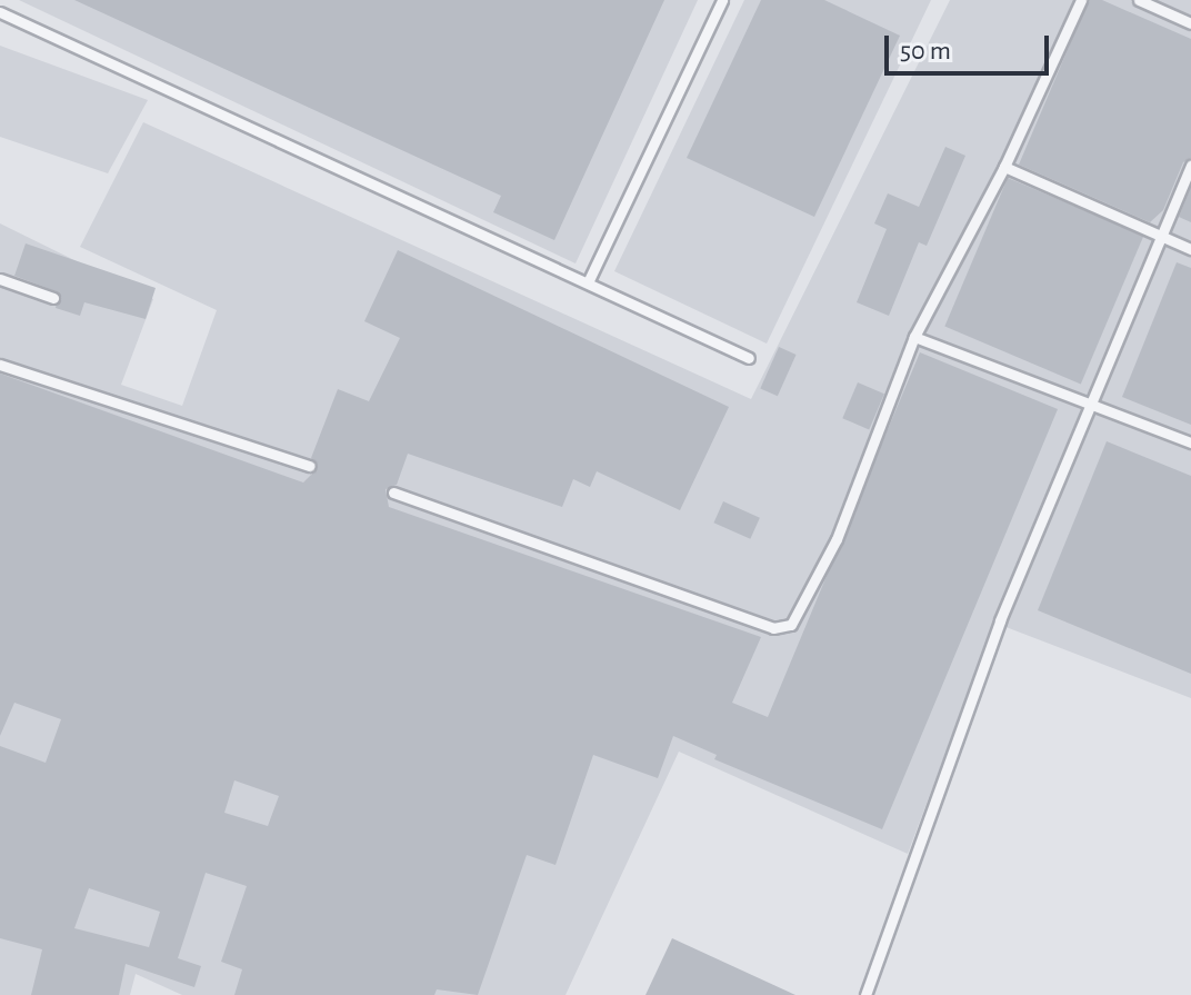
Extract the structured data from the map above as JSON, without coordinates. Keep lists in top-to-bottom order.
{
  "scale_bar": "50 m"
}
